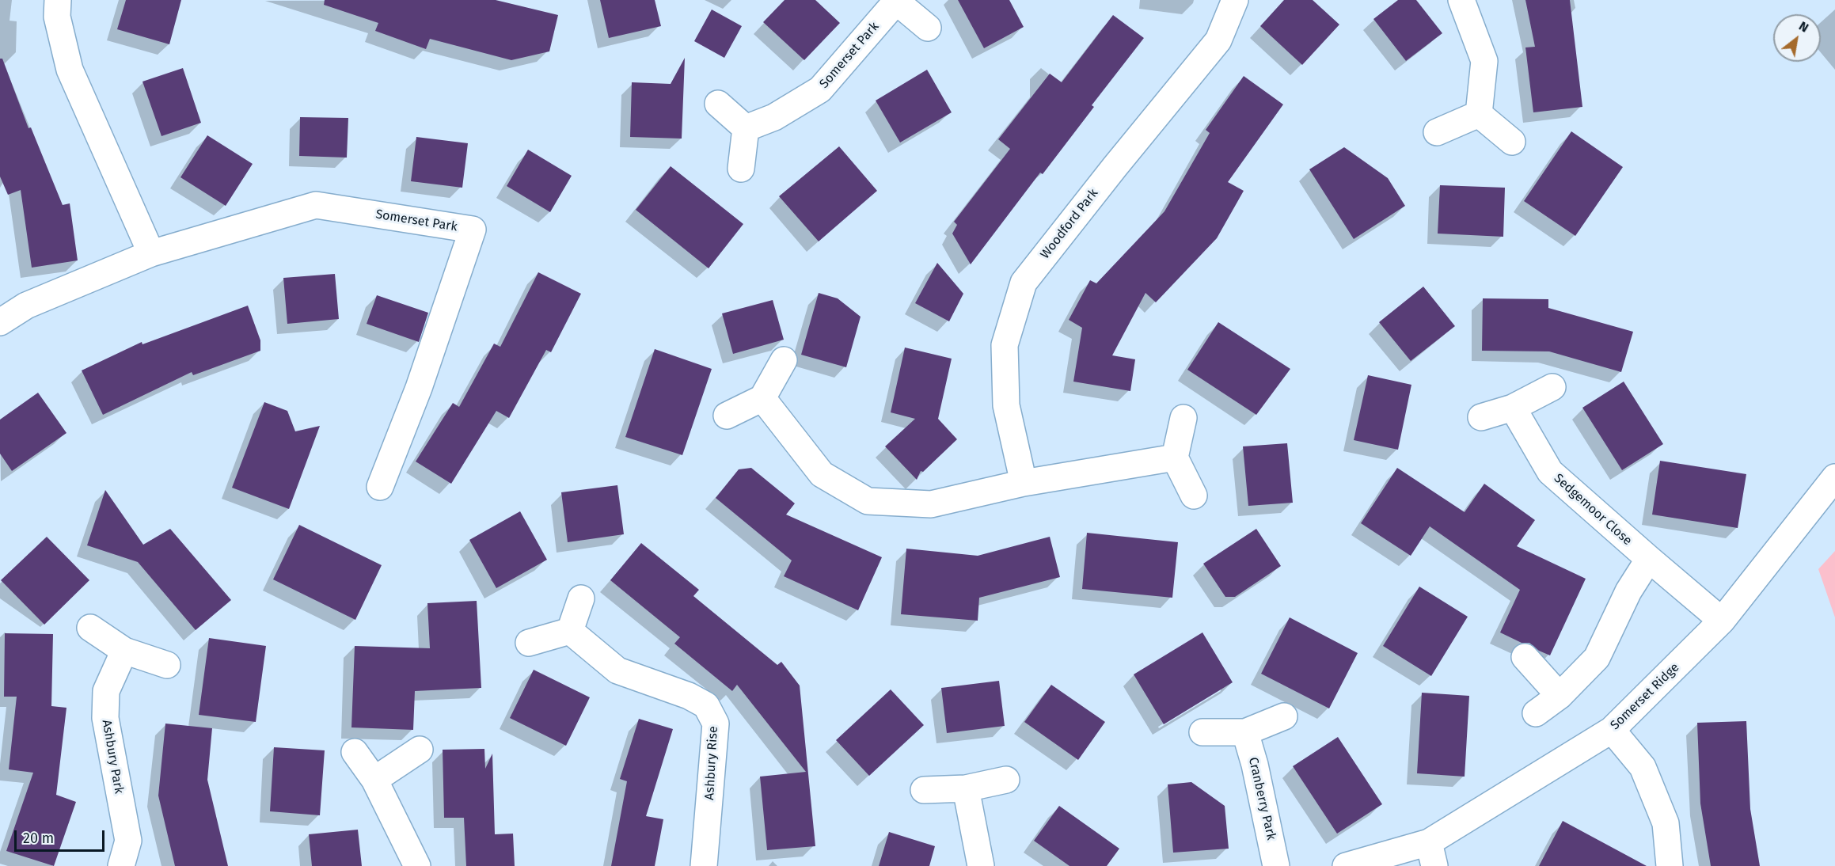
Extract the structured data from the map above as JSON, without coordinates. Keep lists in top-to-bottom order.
{
  "streets": {
    "street": [
      "Somerset Park",
      "Woodford Park",
      "Sedgemoor Close",
      "Somerset Ridge",
      "Ashbury Park",
      "Ashbury Rise",
      "Cranberry Park"
    ]
  },
  "crossings": [
    ["Sedgemoor Close", "Somerset Ridge"]
  ],
  "scale_bar": "20 m",
  "north": "top right"
}
